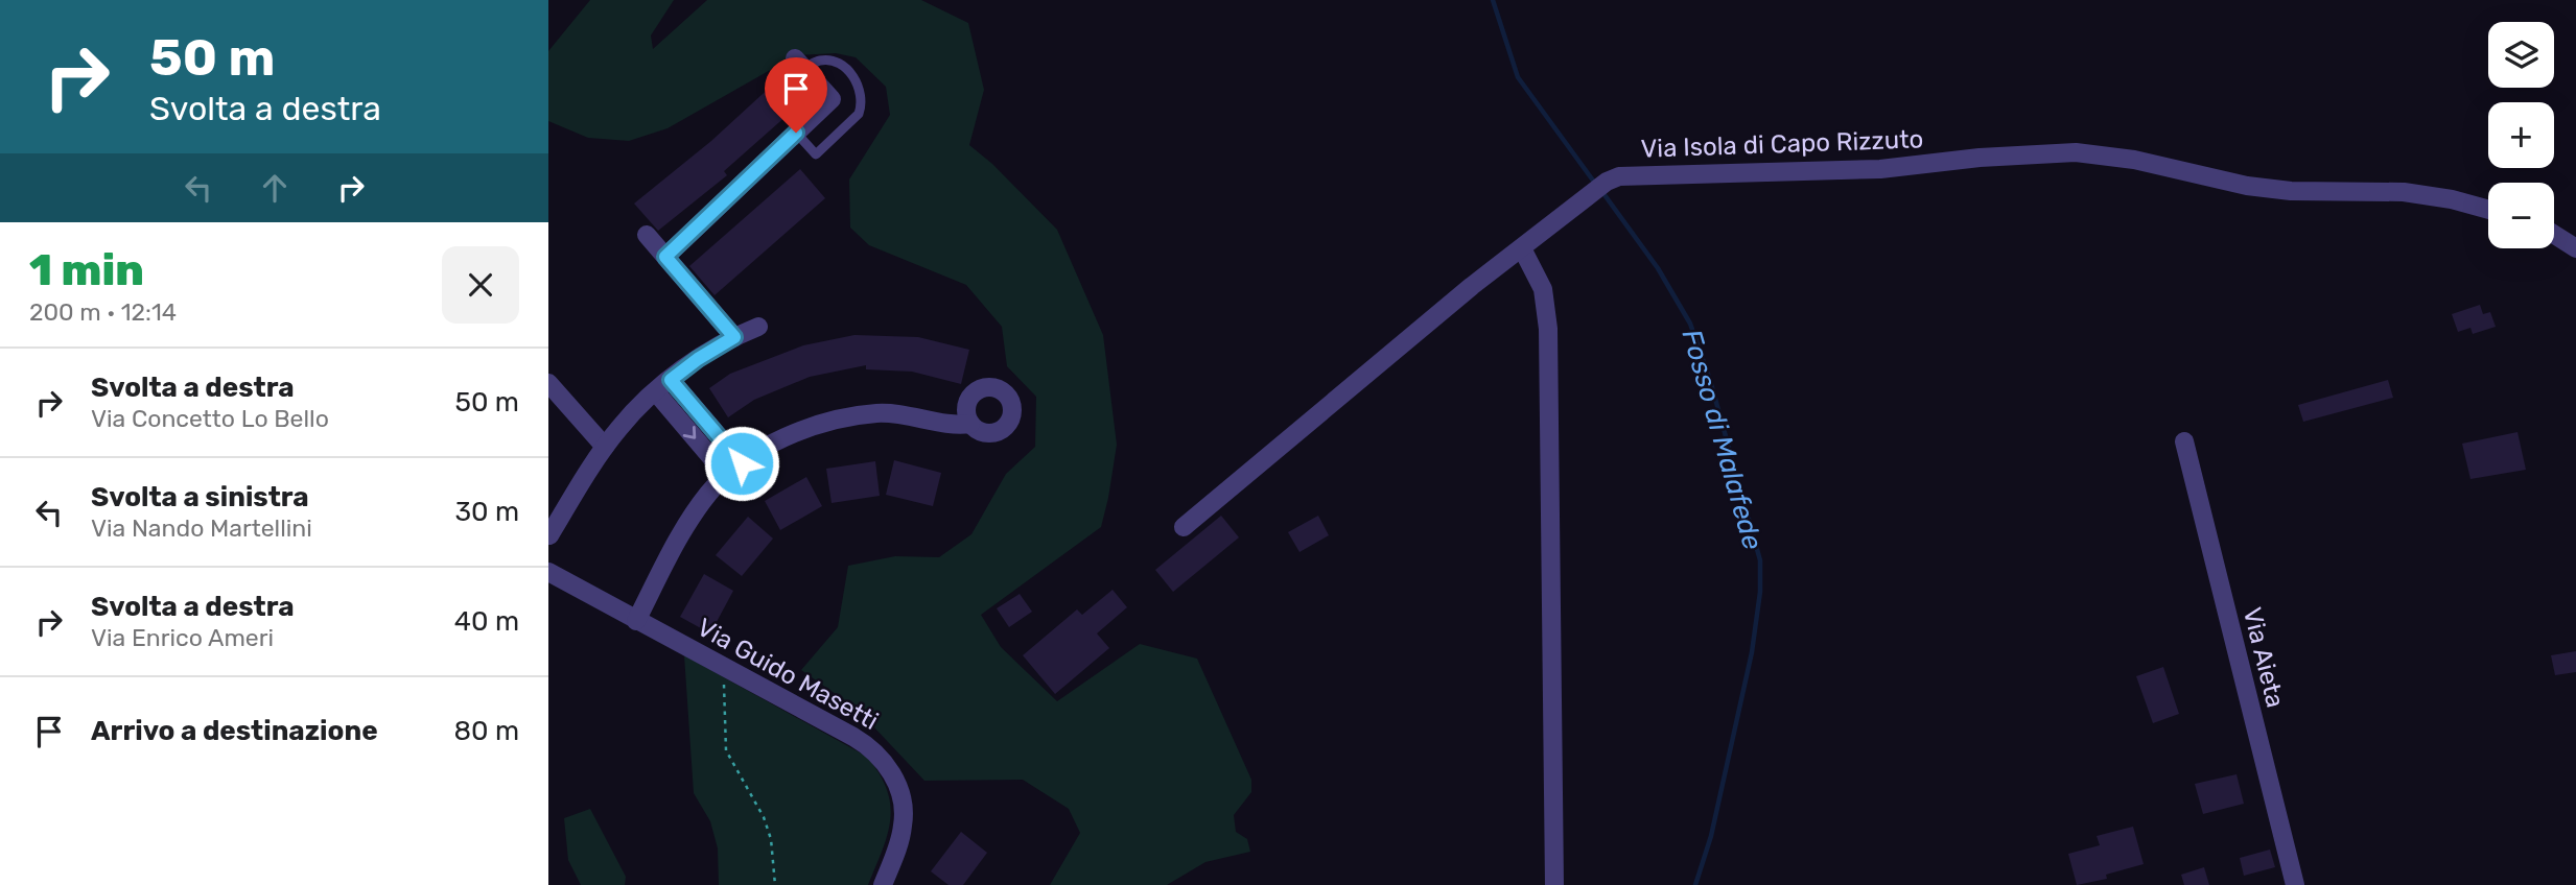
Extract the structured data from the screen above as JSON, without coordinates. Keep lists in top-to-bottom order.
{
  "streets": {
    "street": ["Via Isola di Capo Rizzuto", "Via Aieta", "Via Guido Masetti"]
  },
  "water": ["Fosso di Malafede"],
  "page": {
    "turn": ["50 m", "Svolta a destra"],
    "map_buttons": ["+", "−"],
    "heading": ["1 min", "200 m · 12:14"],
    "list": [
      {
        "name": "Svolta a destra",
        "note": "Via Concetto Lo Bello",
        "value": "50 m"
      },
      {
        "name": "Svolta a sinistra",
        "note": "Via Nando Martellini",
        "value": "30 m"
      },
      {
        "name": "Svolta a destra",
        "note": "Via Enrico Ameri",
        "value": "40 m"
      },
      {
        "name": "Arrivo a destinazione",
        "value": "80 m"
      }
    ]
  }
}
